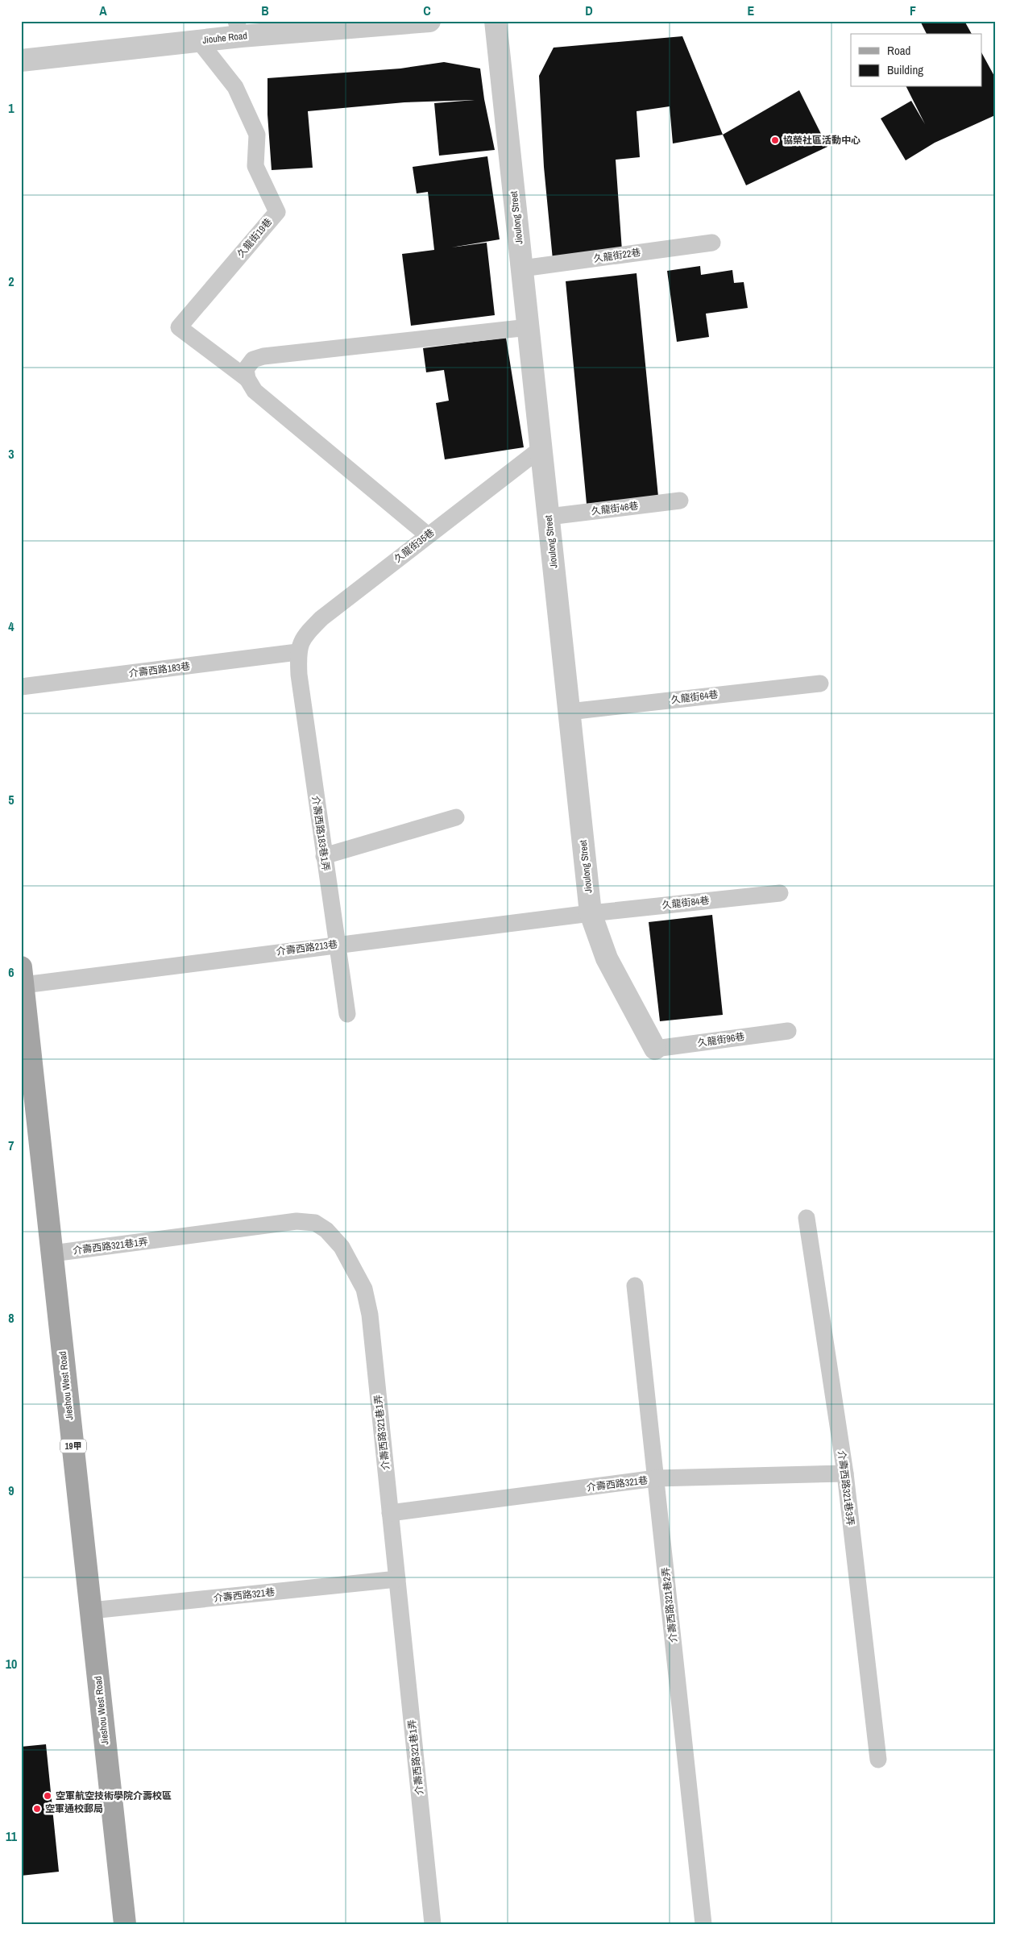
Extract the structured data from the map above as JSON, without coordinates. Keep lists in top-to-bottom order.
{
  "streets": {
    "main road": ["Jieshou West Road", "19甲"],
    "street": ["Jiouhe Road", "Jioulong Street"],
    "lane": [
      "久龍街19巷",
      "久龍街22巷",
      "久龍街46巷",
      "久龍街35巷",
      "介壽西路183巷",
      "久龍街64巷",
      "介壽西路183巷1弄",
      "久龍街84巷",
      "介壽西路213巷",
      "久龍街96巷",
      "介壽西路321巷1弄",
      "介壽西路321巷",
      "介壽西路321巷3弄",
      "介壽西路321巷2弄"
    ]
  },
  "crossings": [
    ["Jiouhe Road", "久龍街19巷"],
    ["Jioulong Street", "久龍街22巷"],
    ["Jioulong Street", "久龍街46巷"],
    ["Jioulong Street", "久龍街35巷"],
    ["Jioulong Street", "久龍街64巷"],
    ["Jioulong Street", "久龍街84巷"],
    ["Jioulong Street", "介壽西路213巷"],
    ["Jioulong Street", "久龍街96巷"],
    ["久龍街19巷", "久龍街35巷"],
    ["久龍街35巷", "介壽西路183巷"],
    ["久龍街35巷", "介壽西路183巷1弄"],
    ["介壽西路183巷", "介壽西路183巷1弄"],
    ["介壽西路183巷1弄", "介壽西路213巷"],
    ["久龍街84巷", "介壽西路213巷"],
    ["介壽西路213巷", "Jieshou West Road"],
    ["介壽西路321巷1弄", "Jieshou West Road"],
    ["介壽西路321巷1弄", "介壽西路321巷"],
    ["Jieshou West Road", "介壽西路321巷"],
    ["介壽西路321巷", "介壽西路321巷3弄"],
    ["介壽西路321巷", "介壽西路321巷2弄"]
  ],
  "places": ["協榮社區活動中心", "空軍航空技術學院介壽校區", "空軍通校郵局"],
  "legend": ["Road", "Building"],
  "grid": {
    "columns": [
      "A",
      "B",
      "C",
      "D",
      "E",
      "F"
    ],
    "rows": [
      "1",
      "2",
      "3",
      "4",
      "5",
      "6",
      "7",
      "8",
      "9",
      "10",
      "11"
    ]
  }
}
